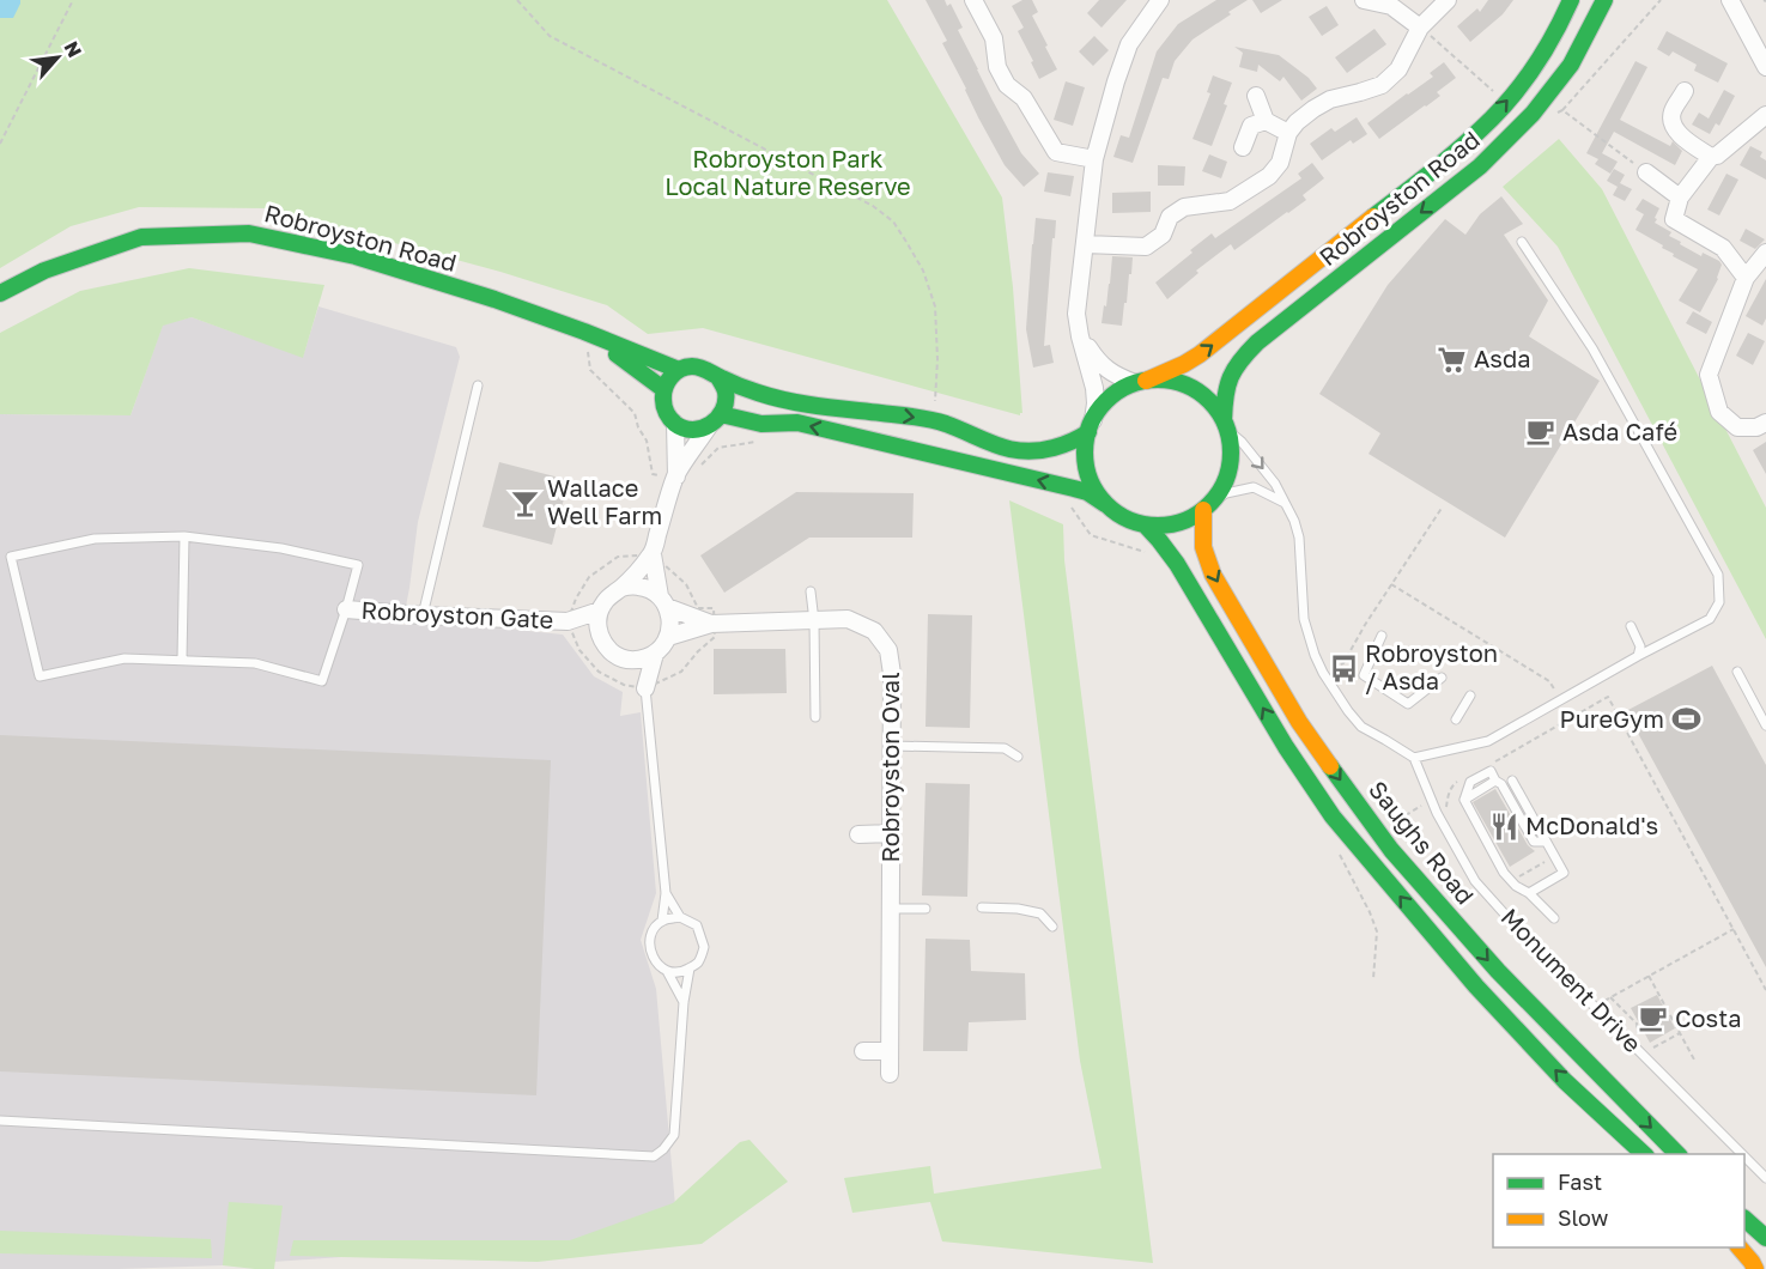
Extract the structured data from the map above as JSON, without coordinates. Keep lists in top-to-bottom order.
{
  "streets": {
    "main road": ["Robroyston Road", "Saughs Road"],
    "street": ["Robroyston Gate", "Robroyston Oval"],
    "lane": ["Monument Drive"]
  },
  "crossings": [
    ["Robroyston Road", "Saughs Road"]
  ],
  "parks": ["Robroyston Park Local Nature Reserve"],
  "places": {
    "supermarket": ["Asda"],
    "cafe": ["Asda Café", "Costa"],
    "bar": ["Wallace Well Farm"],
    "bus stop": ["Robroyston / Asda"],
    "sports": ["PureGym"],
    "restaurant": ["McDonald's"]
  },
  "legend": ["Fast", "Slow"],
  "north": "top right"
}
